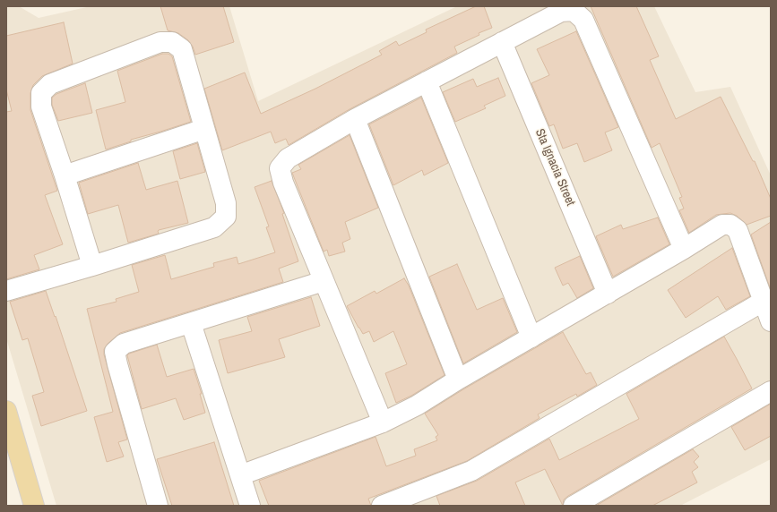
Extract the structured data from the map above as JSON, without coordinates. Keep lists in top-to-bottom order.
{
  "streets": {
    "street": ["Sta Ignacia Street"]
  }
}
